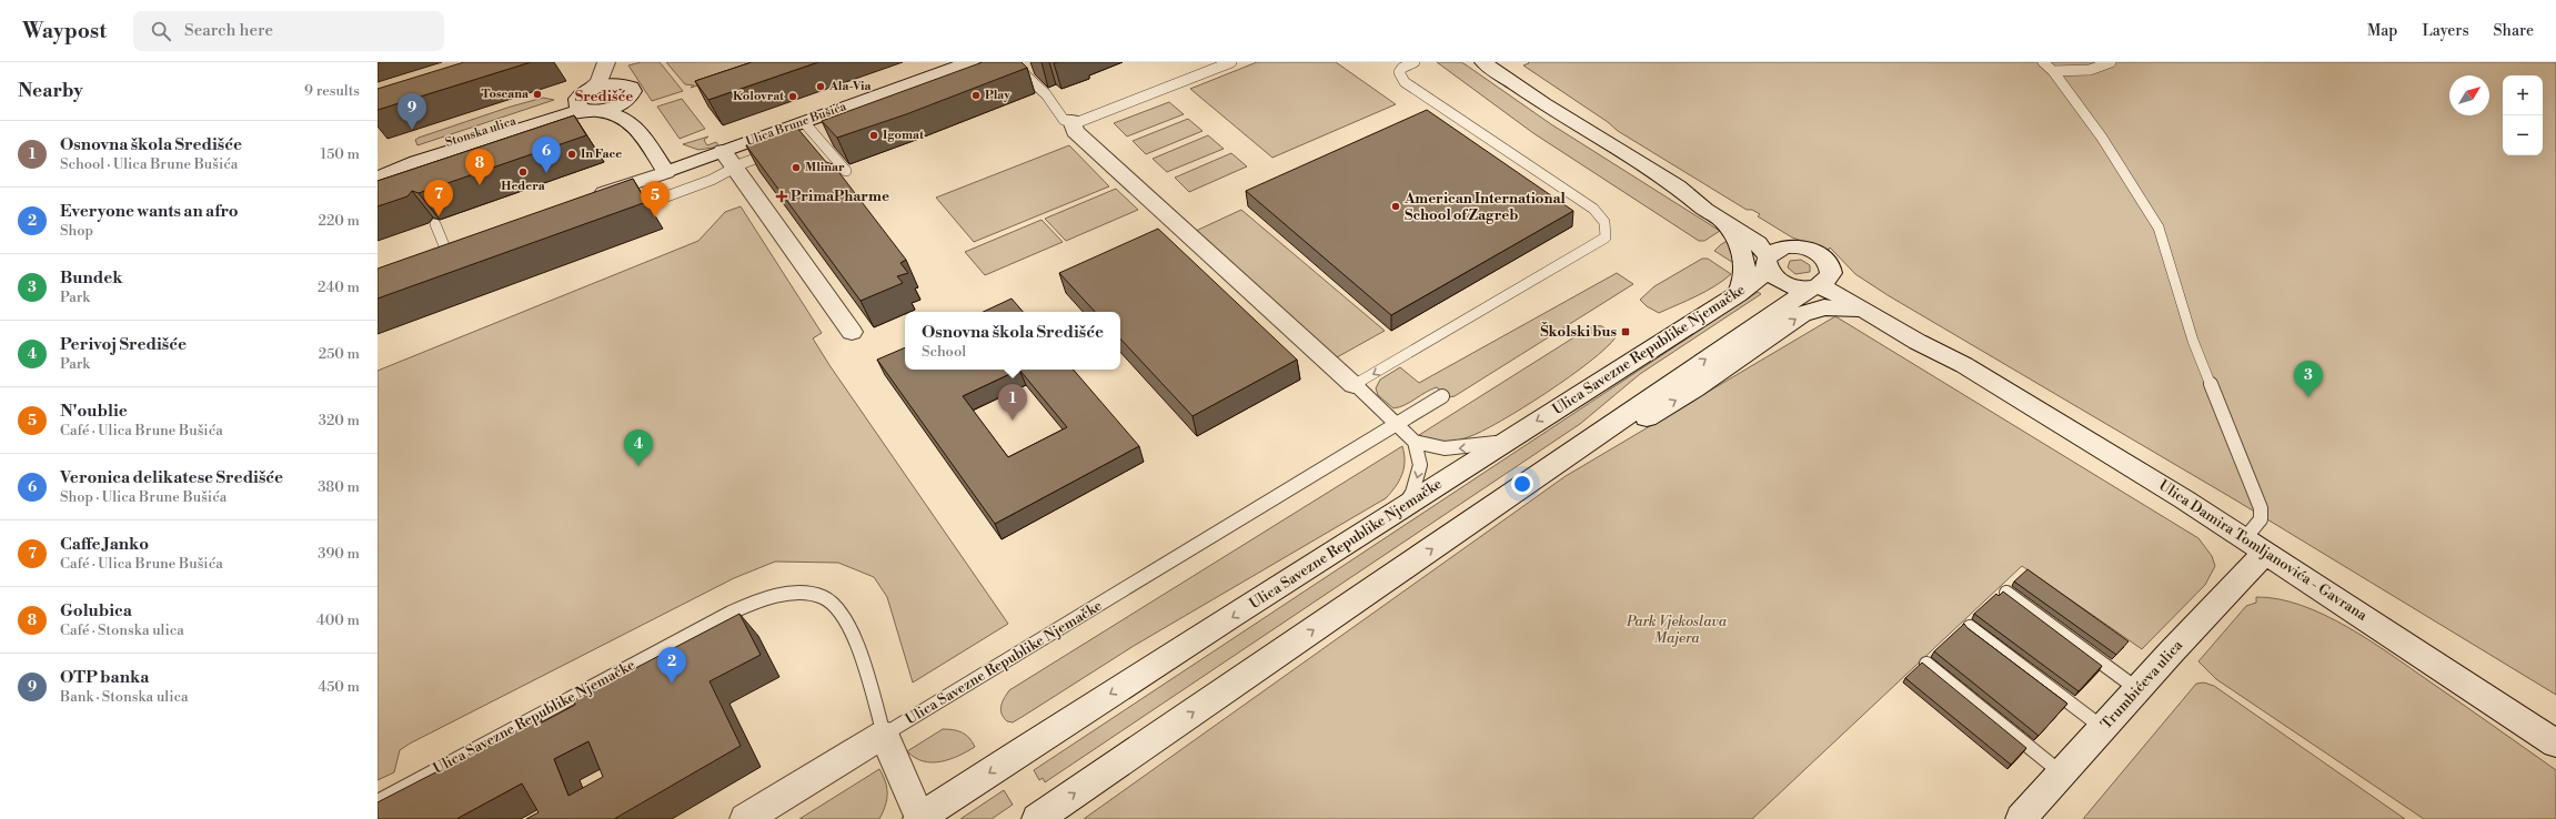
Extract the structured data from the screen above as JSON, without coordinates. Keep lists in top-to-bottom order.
{
  "streets": {
    "street": [
      "Ulica Brune Bušića",
      "Stonska ulica",
      "Ulica Savezne Republike Njemačke",
      "Ulica Damira Tomljanovića - Gavrana",
      "Trumbićeva ulica"
    ]
  },
  "crossings": [
    ["Ulica Brune Bušića", "Stonska ulica"],
    ["Ulica Savezne Republike Njemačke", "Ulica Damira Tomljanovića - Gavrana"],
    ["Ulica Damira Tomljanovića - Gavrana", "Trumbićeva ulica"]
  ],
  "districts": ["Središće"],
  "parks": ["Park Vjekoslava Majera"],
  "places": {
    "other": [
      "Ala-Via",
      "Toscana",
      "Play",
      "Kolovrat",
      "Igomat",
      "In Face",
      "Mlinar",
      "Hedera",
      "American International School of Zagreb"
    ],
    "health": ["PrimaPharme"],
    "transit": ["Školski bus"]
  },
  "north": "top right",
  "page": {
    "header": "Waypost",
    "search": "Search here",
    "nav": ["Map", "Layers", "Share"],
    "heading": ["Nearby", "9 results"],
    "map_buttons": ["+", "−"],
    "pins": [
      "9",
      "6",
      "8",
      "7",
      "5",
      "3",
      "1",
      "4",
      "2"
    ],
    "list": [
      {
        "mark": "1",
        "name": "Osnovna škola Središće",
        "note": "School · Ulica Brune Bušića",
        "value": "150 m"
      },
      {
        "mark": "2",
        "name": "Everyone wants an afro",
        "note": "Shop",
        "value": "220 m"
      },
      {
        "mark": "3",
        "name": "Bundek",
        "note": "Park",
        "value": "240 m"
      },
      {
        "mark": "4",
        "name": "Perivoj Središće",
        "note": "Park",
        "value": "250 m"
      },
      {
        "mark": "5",
        "name": "N'oublie",
        "note": "Café · Ulica Brune Bušića",
        "value": "320 m"
      },
      {
        "mark": "6",
        "name": "Veronica delikatese Središće",
        "note": "Shop · Ulica Brune Bušića",
        "value": "380 m"
      },
      {
        "mark": "7",
        "name": "Caffe Janko",
        "note": "Café · Ulica Brune Bušića",
        "value": "390 m"
      },
      {
        "mark": "8",
        "name": "Golubica",
        "note": "Café · Stonska ulica",
        "value": "400 m"
      },
      {
        "mark": "9",
        "name": "OTP banka",
        "note": "Bank · Stonska ulica",
        "value": "450 m"
      }
    ],
    "popup": ["Osnovna škola Središće", "School"]
  }
}
